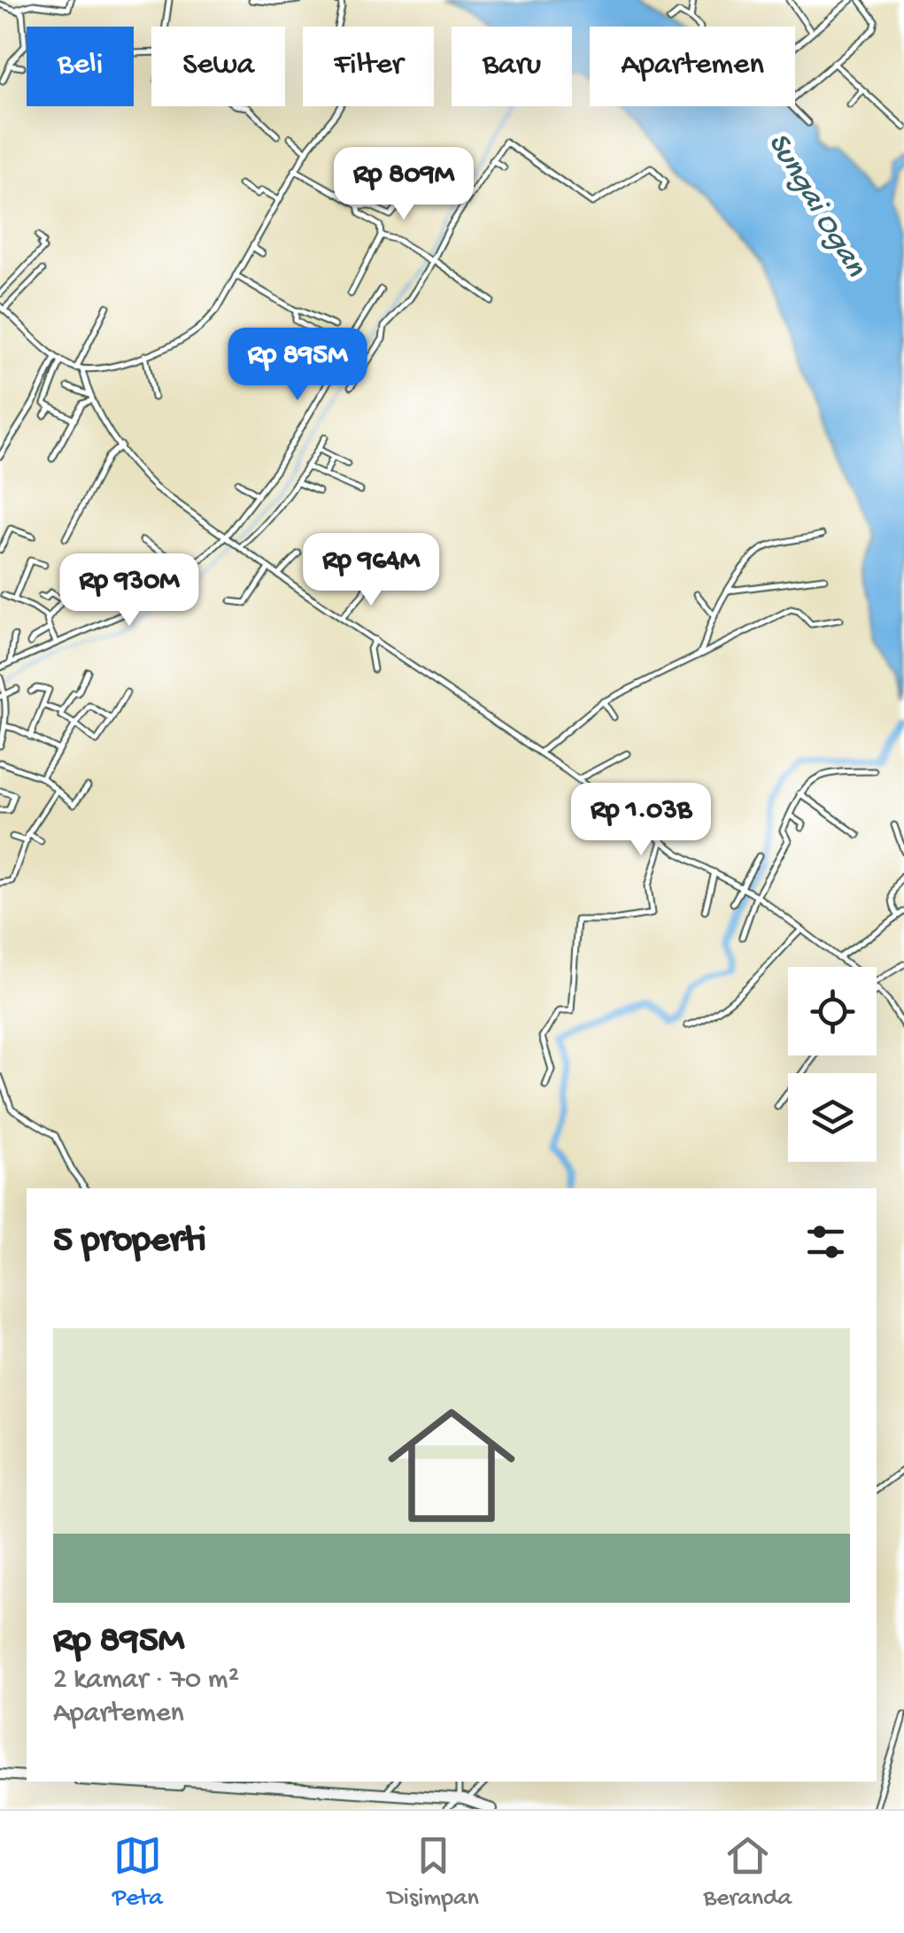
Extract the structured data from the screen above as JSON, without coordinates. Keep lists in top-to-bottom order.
{
  "water": ["Sungai Ogan"],
  "page": {
    "chip": [
      "Beli",
      "Sewa",
      "Filter",
      "Baru",
      "Apartemen"
    ],
    "price": [
      "Rp 809M",
      "Rp 895M",
      "Rp 964M",
      "Rp 930M",
      "Rp 1.03B"
    ],
    "heading": "5 properti",
    "list": [
      {
        "name": "Rp 895M",
        "note": "2 kamar · 70 m² · Apartemen"
      }
    ],
    "tabs": ["Peta", "Disimpan", "Beranda"]
  }
}
